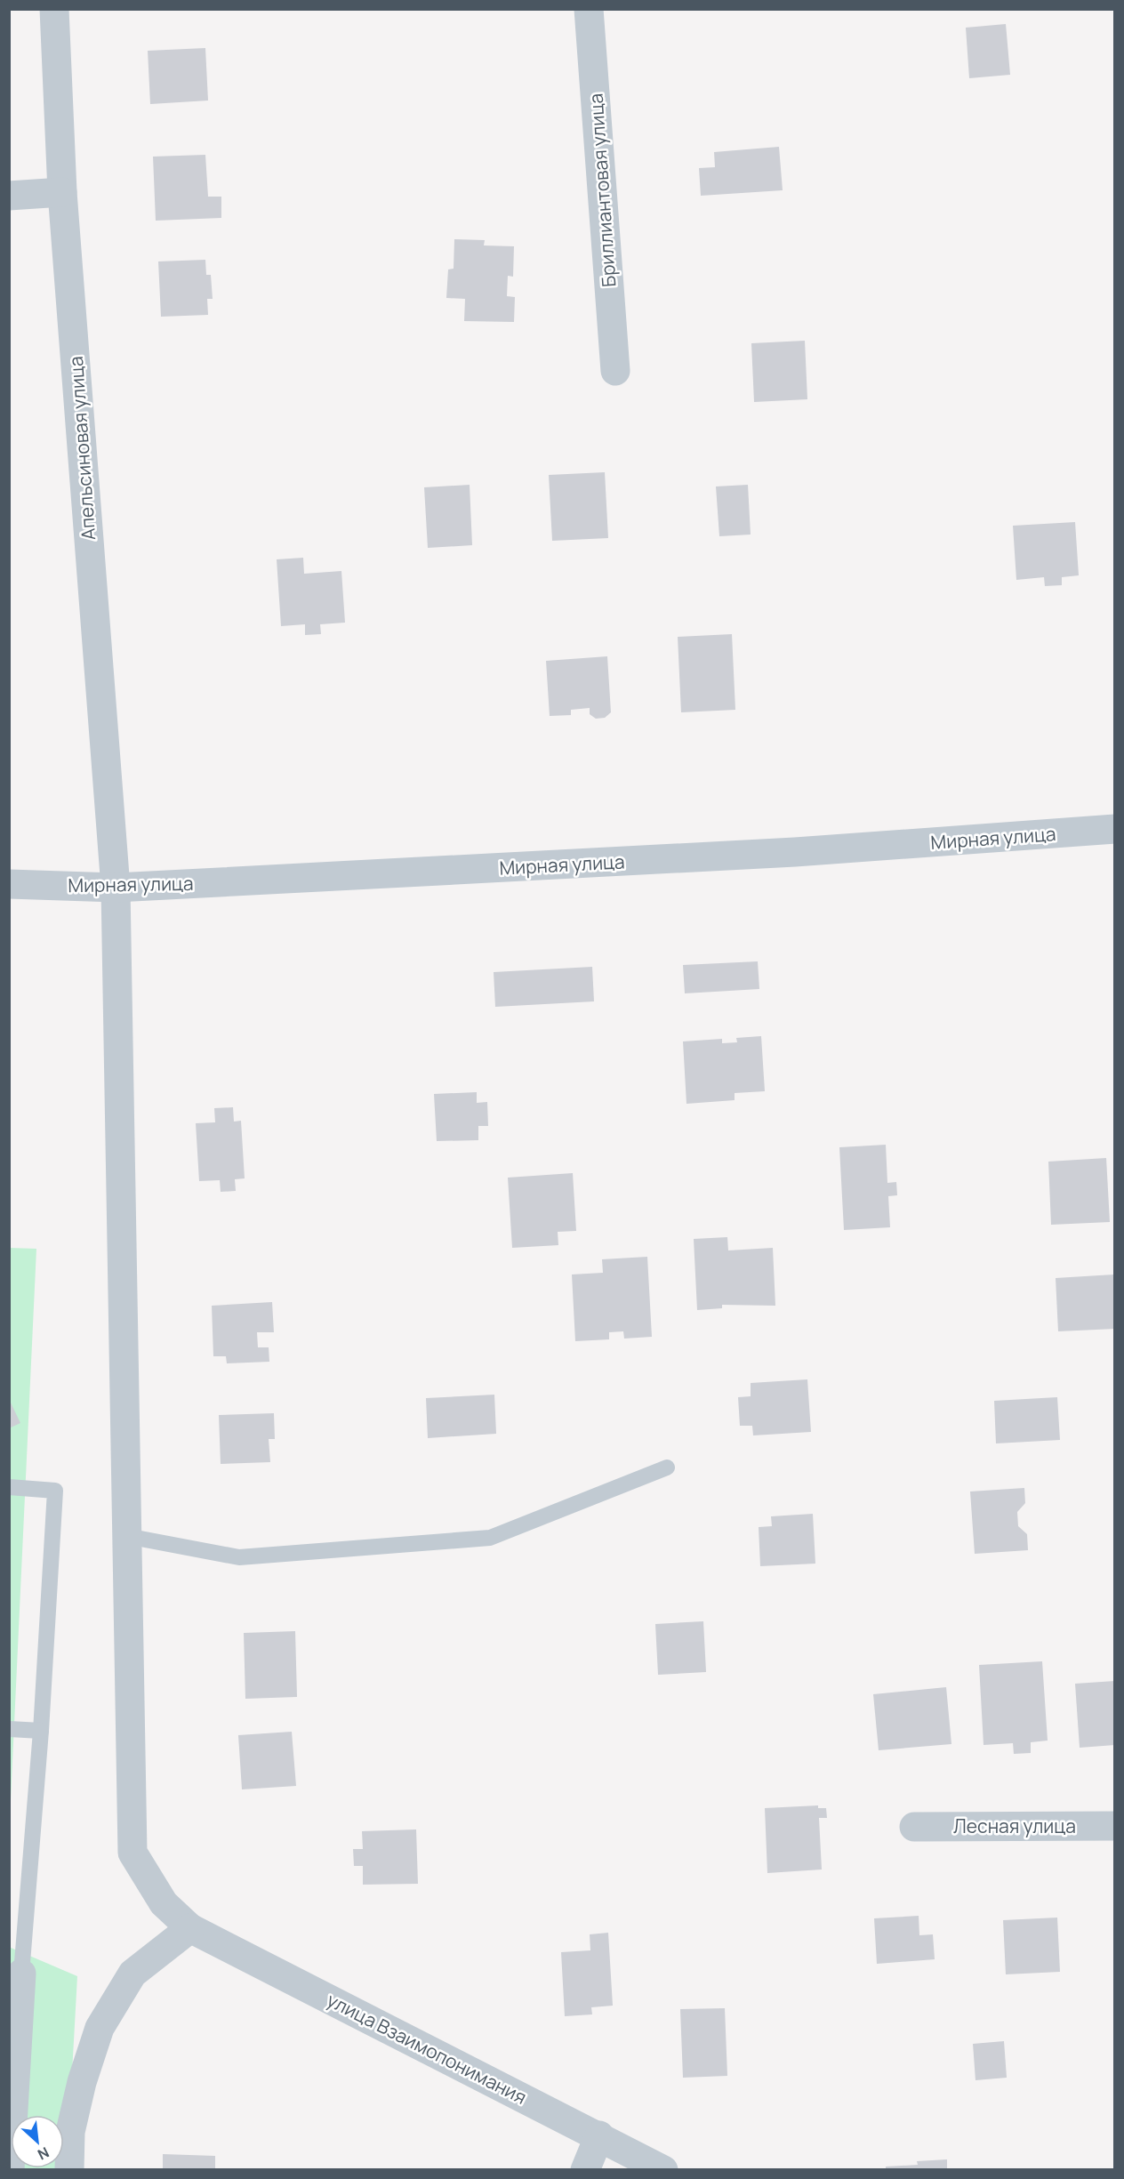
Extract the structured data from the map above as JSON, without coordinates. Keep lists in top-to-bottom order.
{
  "streets": {
    "street": [
      "Бриллиантовая улица",
      "Апельсиновая улица",
      "Мирная улица",
      "Лесная улица",
      "улица Взаимопонимания"
    ]
  },
  "crossings": [
    ["Апельсиновая улица", "Мирная улица"],
    ["Апельсиновая улица", "улица Взаимопонимания"]
  ],
  "north": "bottom right"
}
